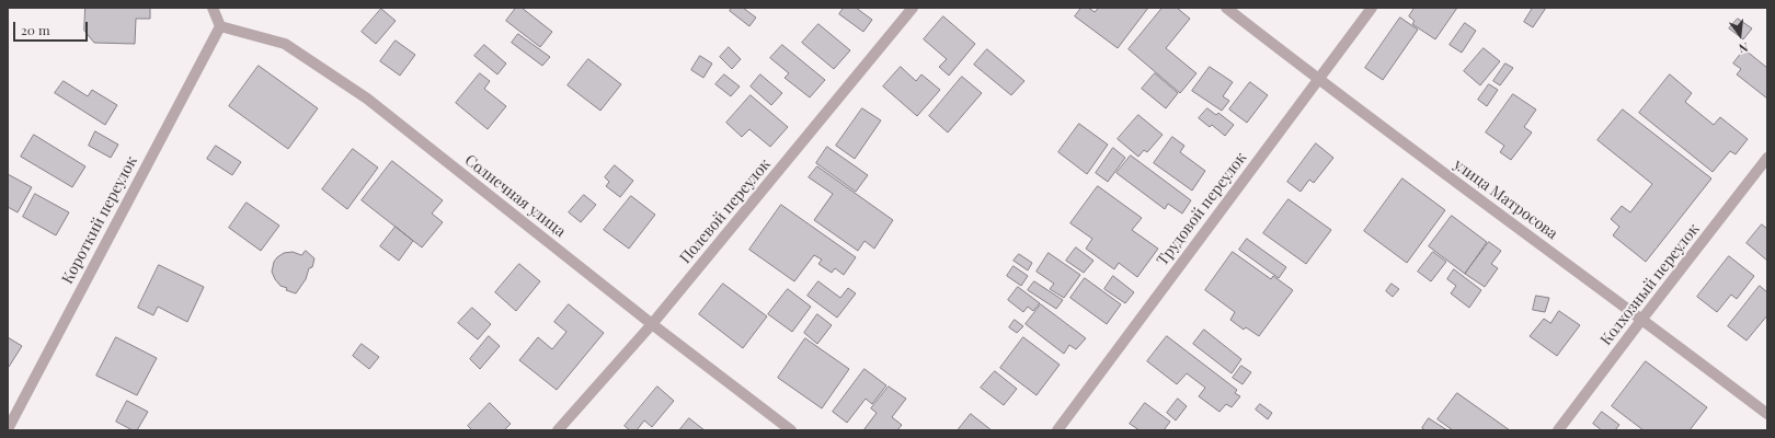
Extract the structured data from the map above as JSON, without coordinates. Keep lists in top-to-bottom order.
{
  "streets": {
    "street": [
      "Солнечная улица",
      "улица Матросова",
      "Трудовой переулок",
      "Полевой переулок",
      "Короткий переулок",
      "Колхозный переулок"
    ]
  },
  "crossings": [
    ["Солнечная улица", "Полевой переулок"],
    ["Солнечная улица", "Короткий переулок"],
    ["улица Матросова", "Трудовой переулок"],
    ["улица Матросова", "Колхозный переулок"]
  ],
  "scale_bar": "20 m",
  "north": "bottom"
}
